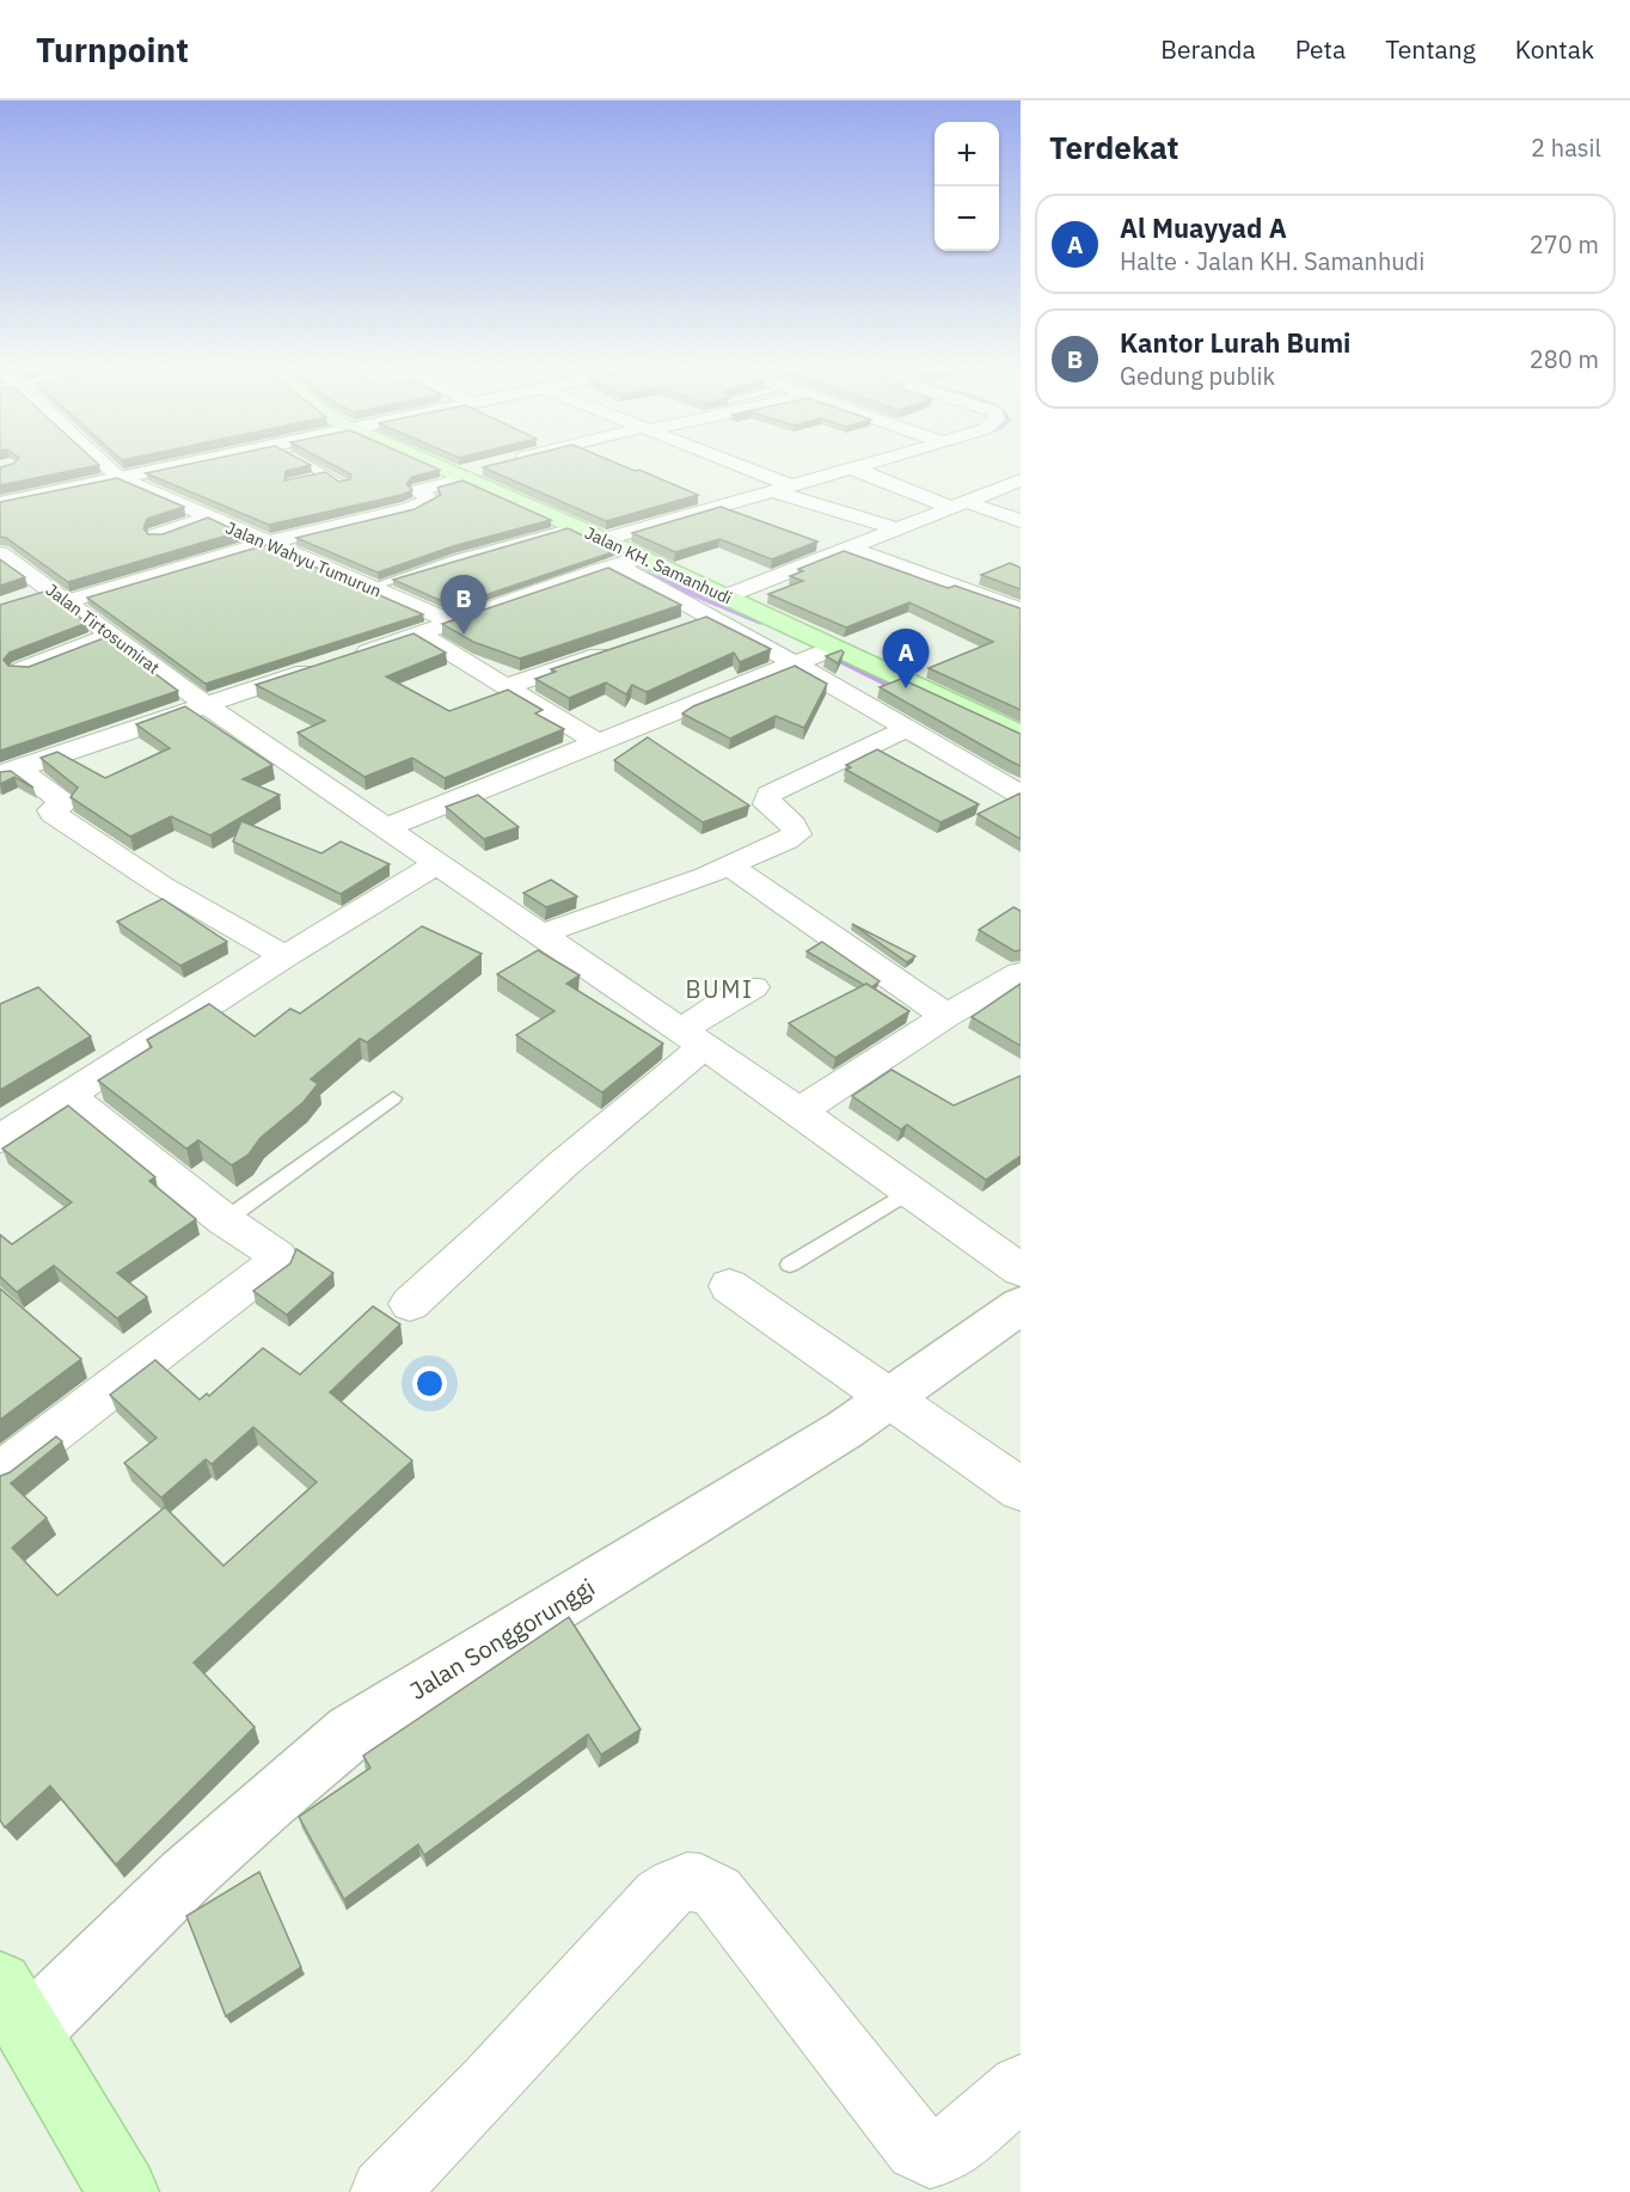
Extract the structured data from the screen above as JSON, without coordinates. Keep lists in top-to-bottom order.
{
  "streets": {
    "main road": ["Jalan KH. Samanhudi"],
    "street": ["Jalan Wahyu Tumurun", "Jalan Tirtosumirat", "Jalan Songgorunggi"]
  },
  "districts": ["BUMI"],
  "page": {
    "header": "Turnpoint",
    "nav": [
      "Beranda",
      "Peta",
      "Tentang",
      "Kontak"
    ],
    "heading": ["Terdekat", "2 hasil"],
    "map_buttons": ["+", "−"],
    "list": [
      {
        "mark": "A",
        "name": "Al Muayyad A",
        "note": "Halte · Jalan KH. Samanhudi",
        "value": "270 m"
      },
      {
        "mark": "B",
        "name": "Kantor Lurah Bumi",
        "note": "Gedung publik",
        "value": "280 m"
      }
    ],
    "pins": ["B", "A"]
  }
}
